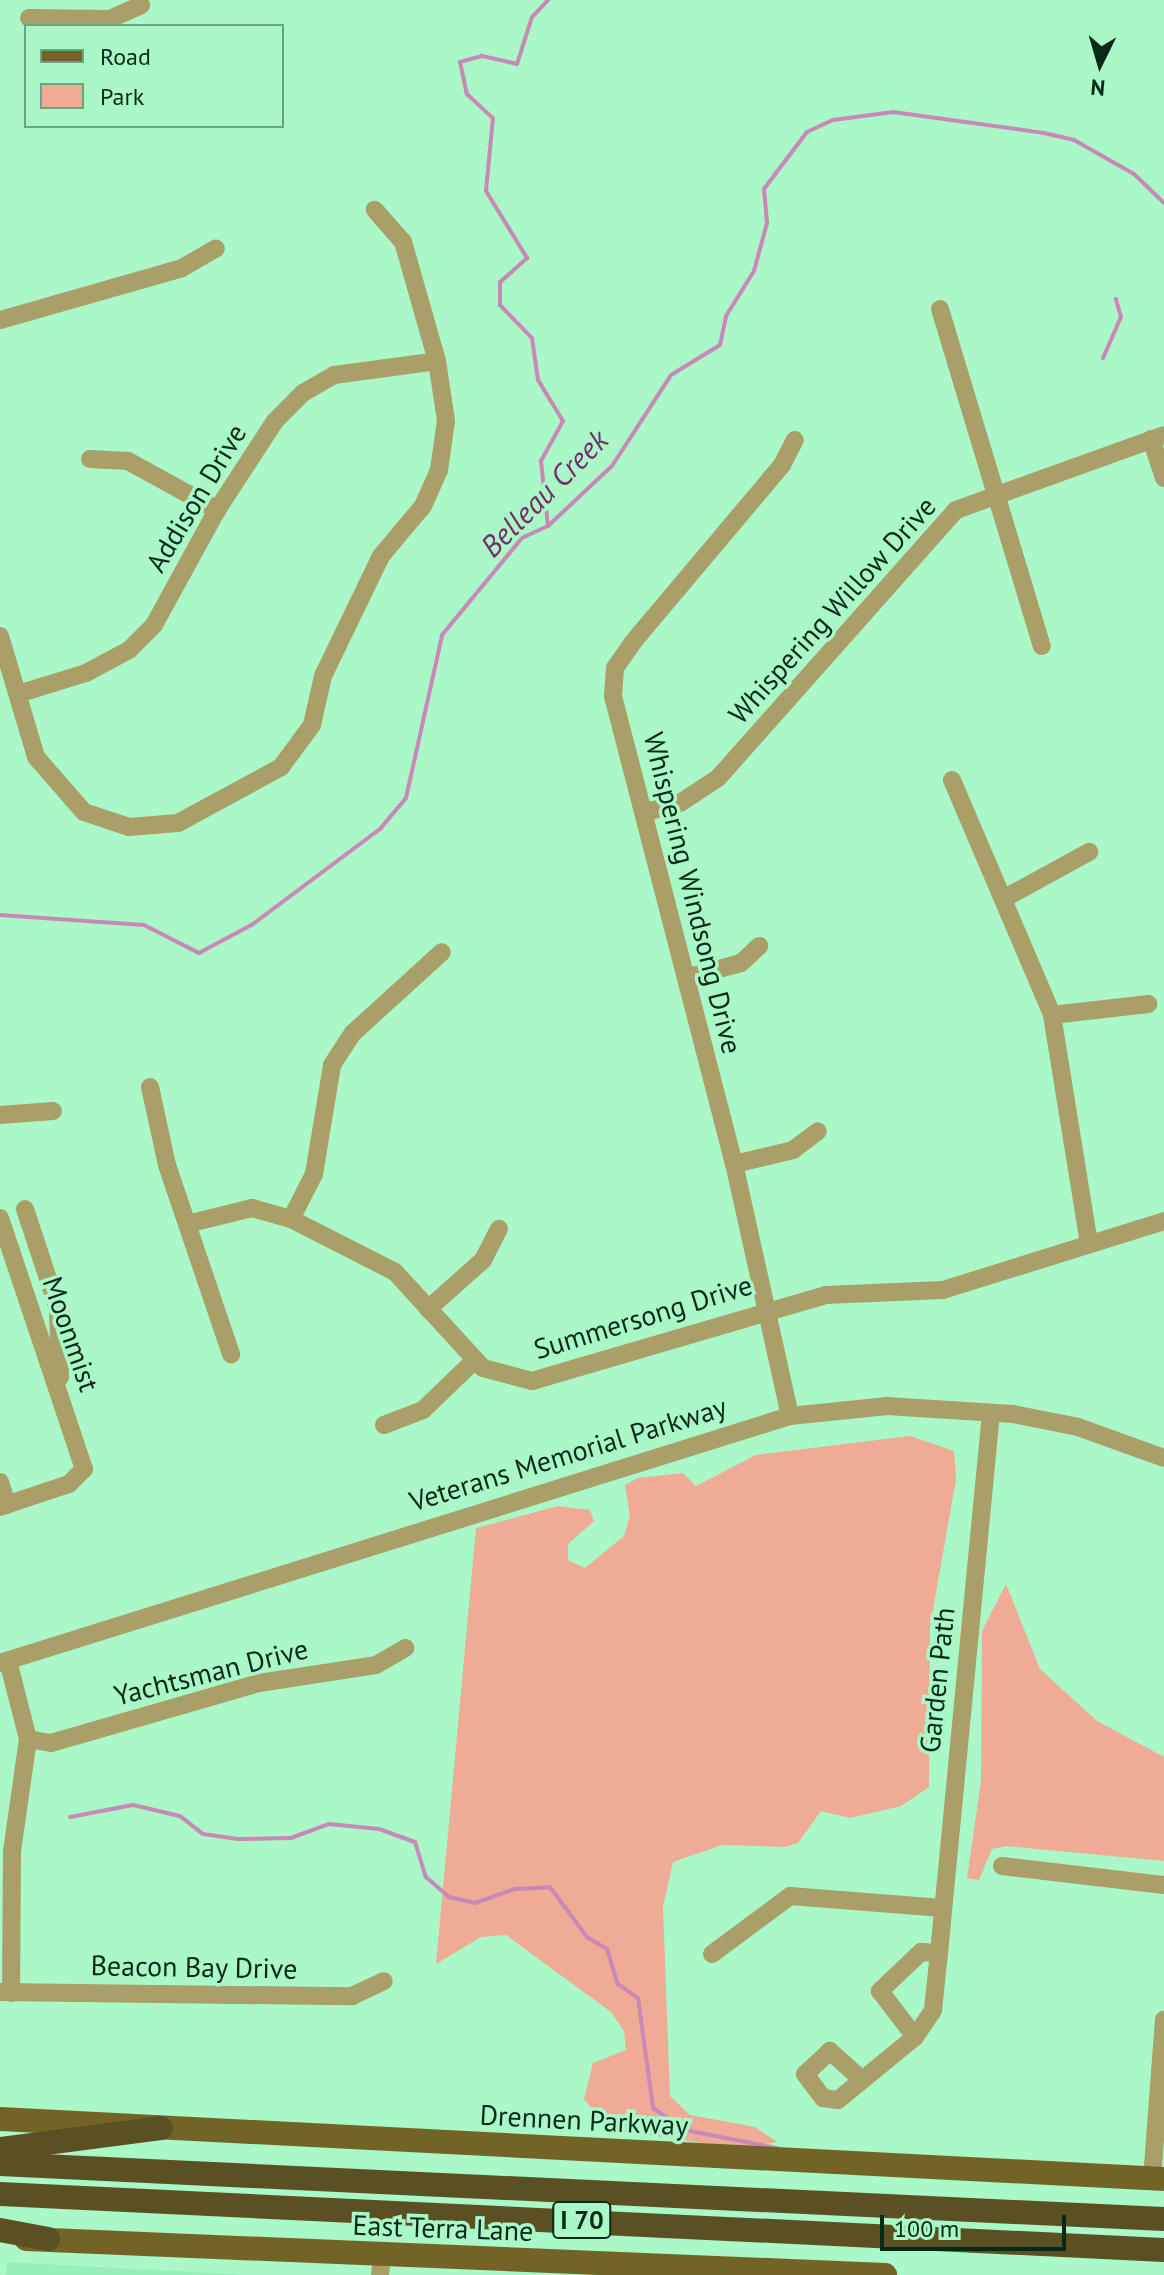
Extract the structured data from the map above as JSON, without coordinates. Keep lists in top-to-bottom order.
{
  "streets": {
    "highway": ["I 70"],
    "main road": ["Drennen Parkway", "East Terra Lane"],
    "street": [
      "Addison Drive",
      "Whispering Willow Drive",
      "Whispering Windsong Drive",
      "Summersong Drive",
      "Moonmist",
      "Veterans Memorial Parkway",
      "Yachtsman Drive",
      "Garden Path",
      "Beacon Bay Drive"
    ]
  },
  "crossings": [
    ["Whispering Willow Drive", "Whispering Windsong Drive"],
    ["Whispering Windsong Drive", "Summersong Drive"],
    ["Whispering Windsong Drive", "Veterans Memorial Parkway"],
    ["Veterans Memorial Parkway", "Garden Path"]
  ],
  "water": ["Belleau Creek"],
  "legend": ["Road", "Park"],
  "scale_bar": "100 m",
  "north": "bottom"
}
